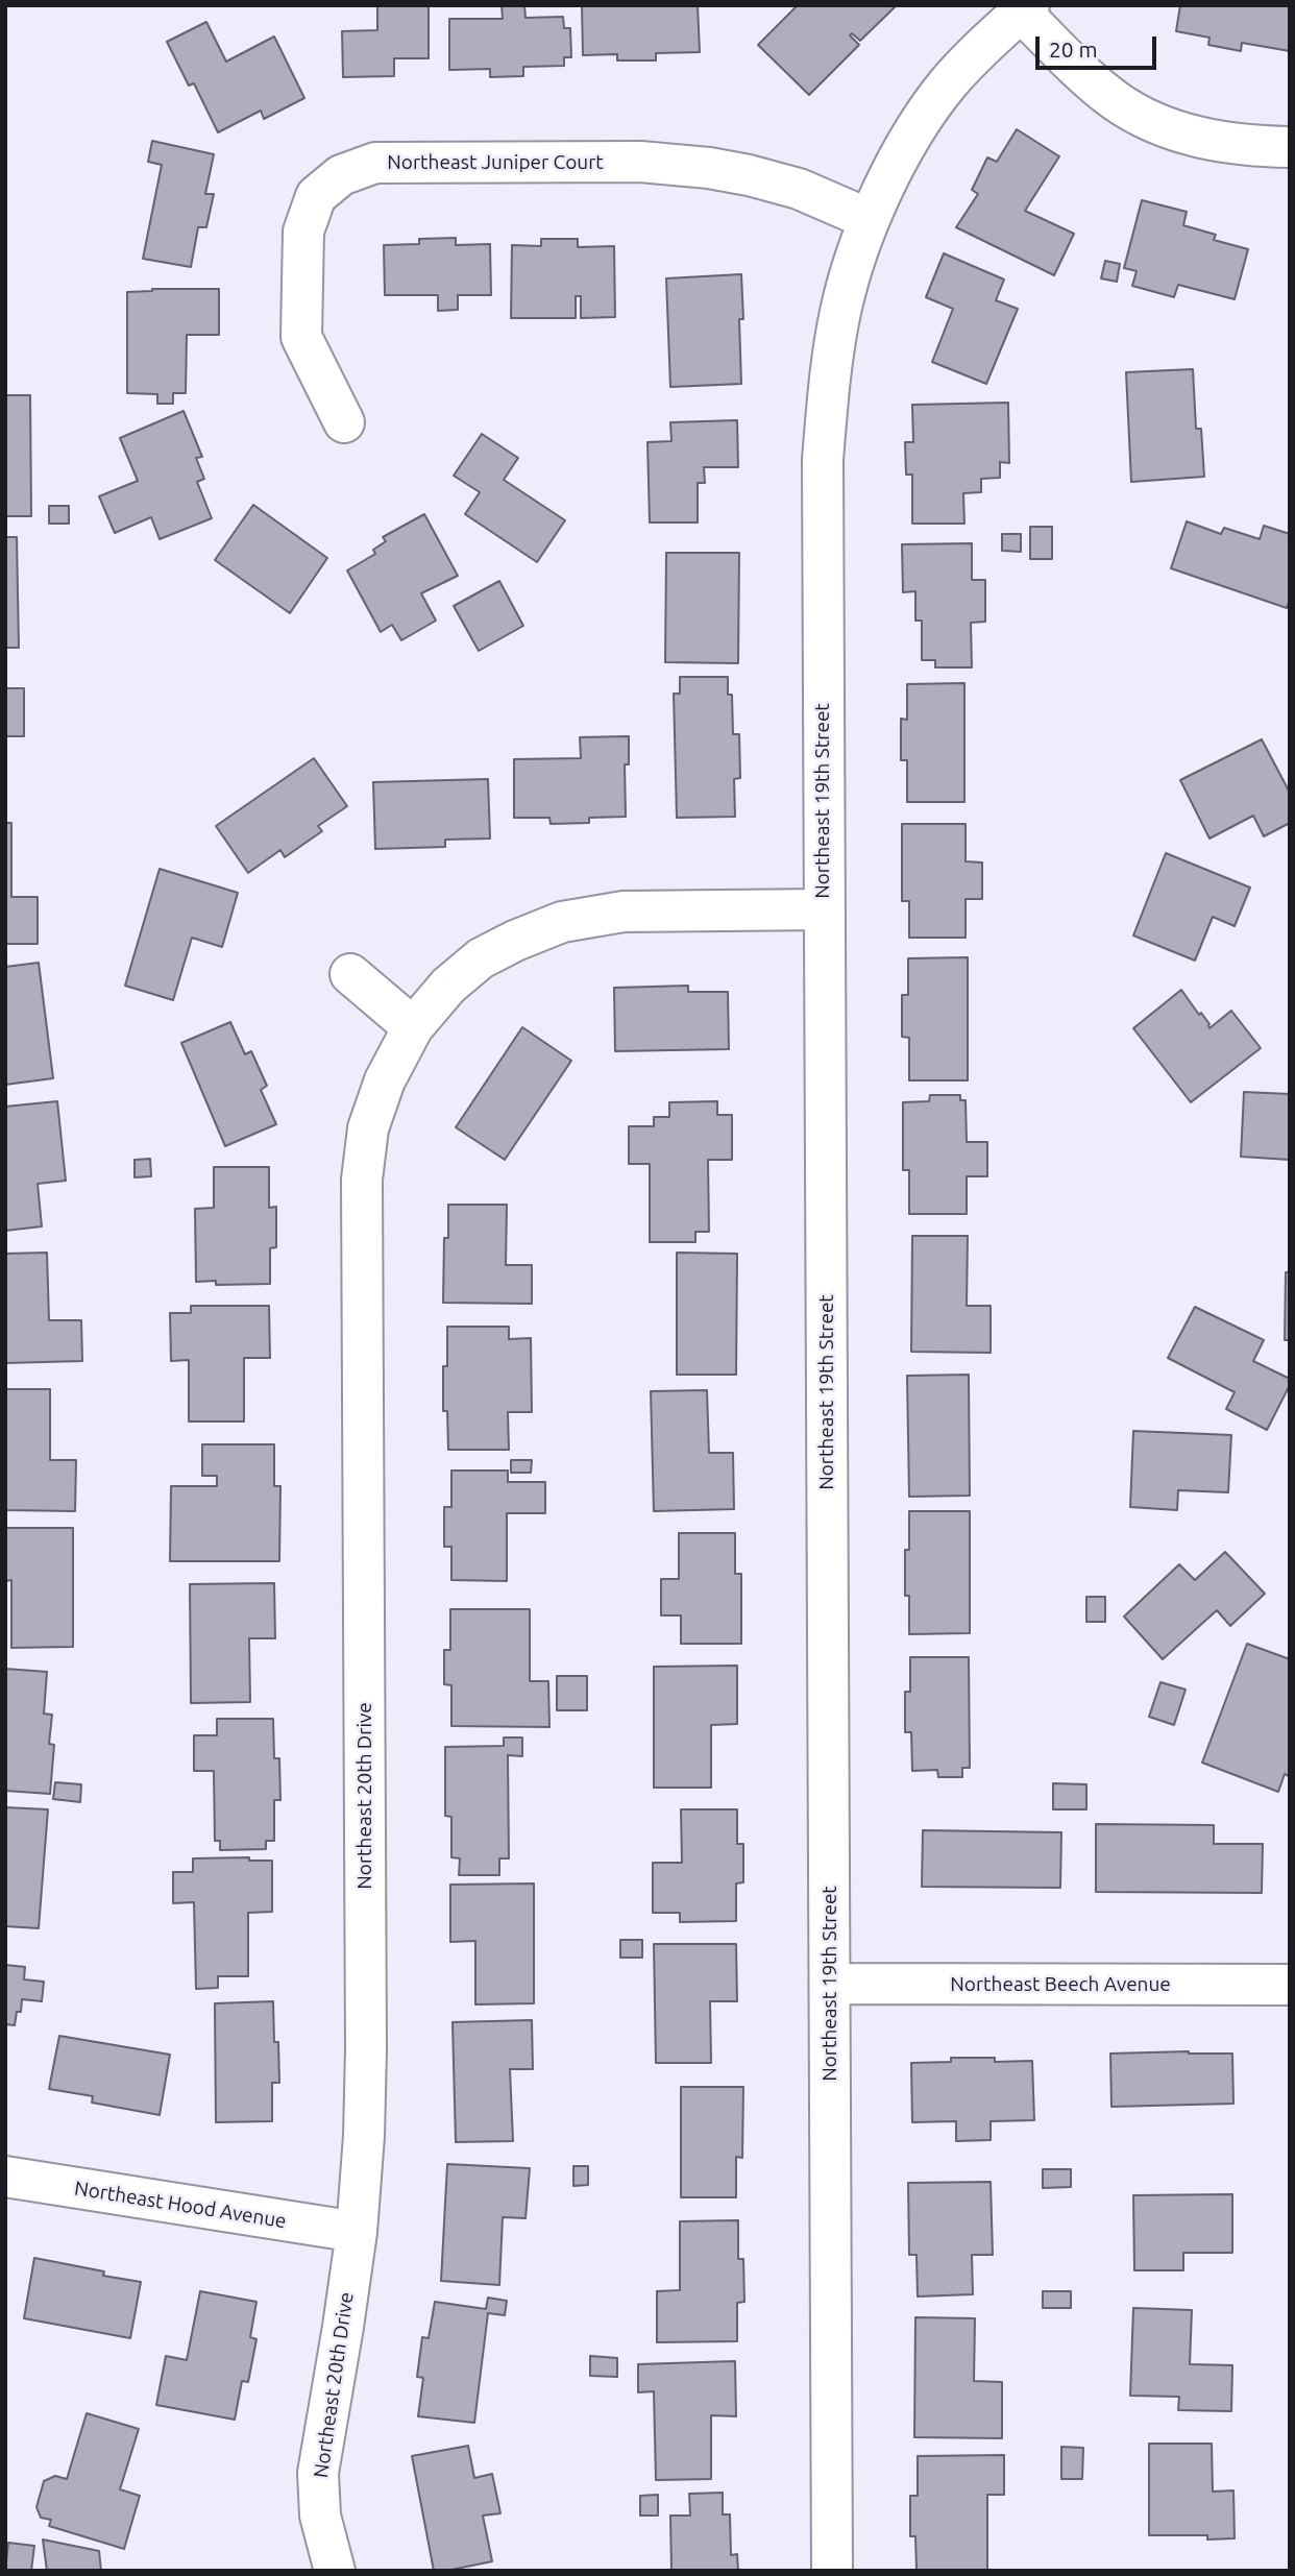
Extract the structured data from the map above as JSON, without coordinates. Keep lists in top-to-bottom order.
{
  "streets": {
    "street": [
      "Northeast Juniper Court",
      "Northeast 19th Street",
      "Northeast 20th Drive",
      "Northeast Beech Avenue",
      "Northeast Hood Avenue"
    ]
  },
  "crossings": [
    ["Northeast Juniper Court", "Northeast 19th Street"],
    ["Northeast 19th Street", "Northeast 20th Drive"],
    ["Northeast 19th Street", "Northeast Beech Avenue"],
    ["Northeast 20th Drive", "Northeast Hood Avenue"]
  ],
  "scale_bar": "20 m"
}
